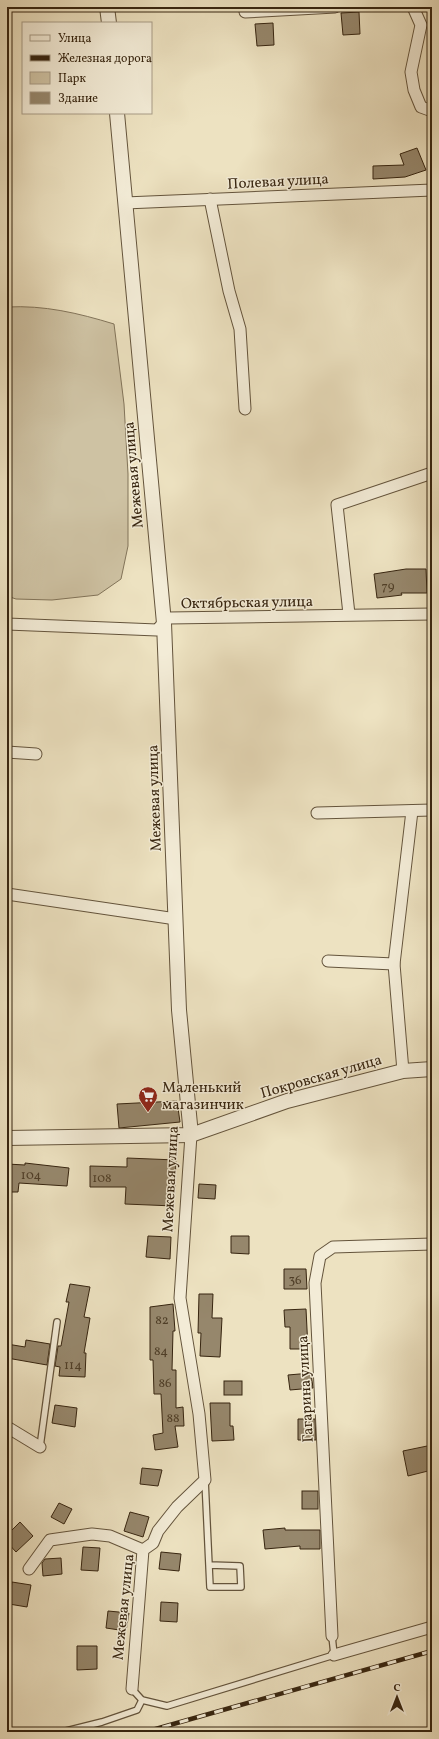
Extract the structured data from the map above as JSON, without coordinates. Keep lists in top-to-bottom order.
{
  "streets": {
    "street": [
      "Полевая улица",
      "Межевая улица",
      "Октябрьская улица",
      "Покровская улица",
      "Гагарина улица"
    ]
  },
  "crossings": [
    ["Полевая улица", "Межевая улица"],
    ["Межевая улица", "Октябрьская улица"],
    ["Межевая улица", "Покровская улица"]
  ],
  "places": {
    "supermarket": ["Маленький магазинчик"]
  },
  "house_numbers": [
    "79",
    "104",
    "108",
    "36",
    "82",
    "84",
    "114",
    "86",
    "88"
  ],
  "legend": [
    "Улица",
    "Железная дорога",
    "Парк",
    "Здание"
  ],
  "north": "top"
}
